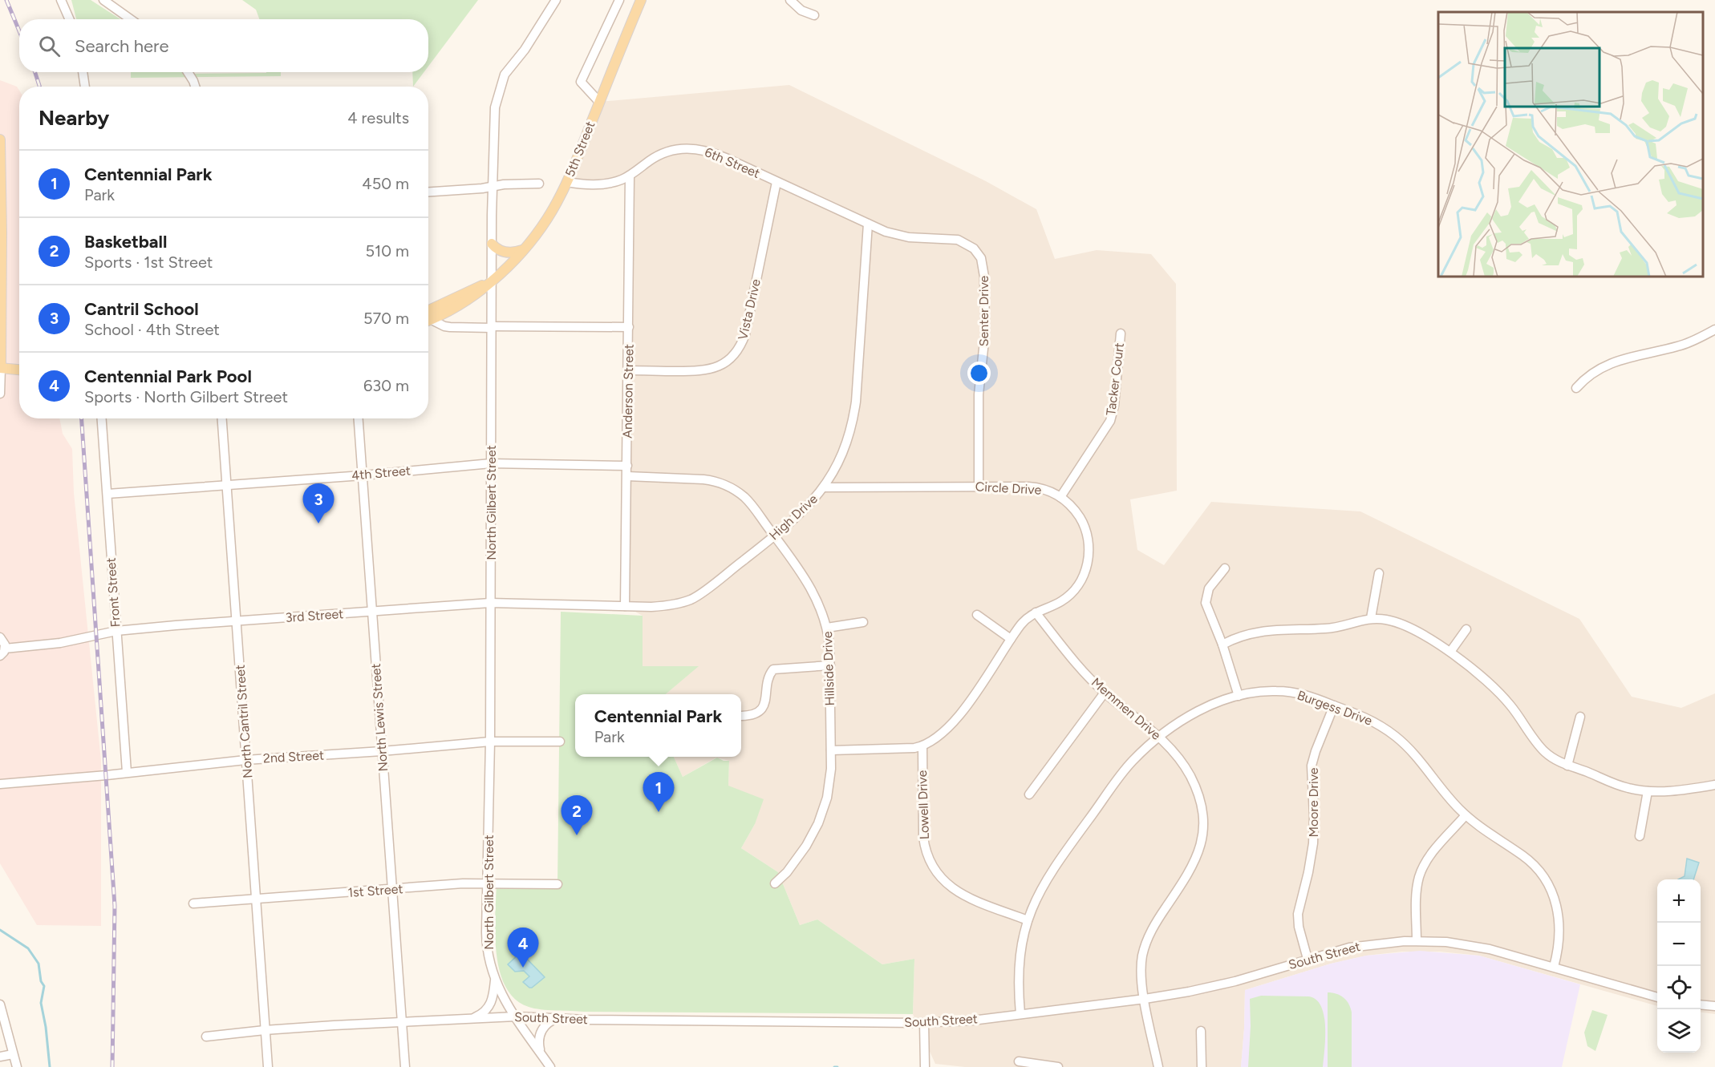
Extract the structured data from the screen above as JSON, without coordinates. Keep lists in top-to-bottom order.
{
  "streets": {
    "main road": ["5th Street"],
    "street": [
      "6th Street",
      "Vista Drive",
      "Senter Drive",
      "Tacker Court",
      "Anderson Street",
      "4th Street",
      "Circle Drive",
      "North Gilbert Street",
      "High Drive",
      "Front Street",
      "3rd Street",
      "Hillside Drive",
      "Burgess Drive",
      "Memmen Drive",
      "North Lewis Street",
      "North Cantril Street",
      "2nd Street",
      "Moore Drive",
      "Lowell Drive",
      "1st Street",
      "South Street"
    ]
  },
  "crossings": [
    ["5th Street", "6th Street"],
    ["5th Street", "North Gilbert Street"],
    ["6th Street", "Vista Drive"],
    ["6th Street", "Senter Drive"],
    ["6th Street", "Anderson Street"],
    ["6th Street", "High Drive"],
    ["Vista Drive", "Anderson Street"],
    ["Senter Drive", "Circle Drive"],
    ["Senter Drive", "High Drive"],
    ["Tacker Court", "Circle Drive"],
    ["Anderson Street", "4th Street"],
    ["Anderson Street", "High Drive"],
    ["Anderson Street", "3rd Street"],
    ["Anderson Street", "Hillside Drive"],
    ["4th Street", "North Gilbert Street"],
    ["4th Street", "Front Street"],
    ["4th Street", "North Lewis Street"],
    ["4th Street", "North Cantril Street"],
    ["Circle Drive", "High Drive"],
    ["Circle Drive", "Hillside Drive"],
    ["Circle Drive", "Memmen Drive"],
    ["Circle Drive", "Lowell Drive"],
    ["North Gilbert Street", "3rd Street"],
    ["North Gilbert Street", "2nd Street"],
    ["North Gilbert Street", "1st Street"],
    ["North Gilbert Street", "South Street"],
    ["High Drive", "3rd Street"],
    ["High Drive", "Hillside Drive"],
    ["Front Street", "3rd Street"],
    ["Front Street", "2nd Street"],
    ["3rd Street", "North Lewis Street"],
    ["3rd Street", "North Cantril Street"],
    ["Burgess Drive", "Memmen Drive"],
    ["Burgess Drive", "Moore Drive"],
    ["Burgess Drive", "Lowell Drive"],
    ["Burgess Drive", "South Street"],
    ["Memmen Drive", "South Street"],
    ["North Lewis Street", "2nd Street"],
    ["North Lewis Street", "1st Street"],
    ["North Lewis Street", "South Street"],
    ["North Cantril Street", "2nd Street"],
    ["North Cantril Street", "1st Street"],
    ["North Cantril Street", "South Street"],
    ["Moore Drive", "South Street"]
  ],
  "page": {
    "search": "Search here",
    "heading": ["Nearby", "4 results"],
    "list": [
      {
        "mark": "1",
        "name": "Centennial Park",
        "note": "Park",
        "value": "450 m"
      },
      {
        "mark": "2",
        "name": "Basketball",
        "note": "Sports · 1st Street",
        "value": "510 m"
      },
      {
        "mark": "3",
        "name": "Cantril School",
        "note": "School · 4th Street",
        "value": "570 m"
      },
      {
        "mark": "4",
        "name": "Centennial Park Pool",
        "note": "Sports · North Gilbert Street",
        "value": "630 m"
      }
    ],
    "pins": [
      "3",
      "1",
      "2",
      "4"
    ],
    "popup": ["Centennial Park", "Park"],
    "map_buttons": ["+", "−"]
  }
}
